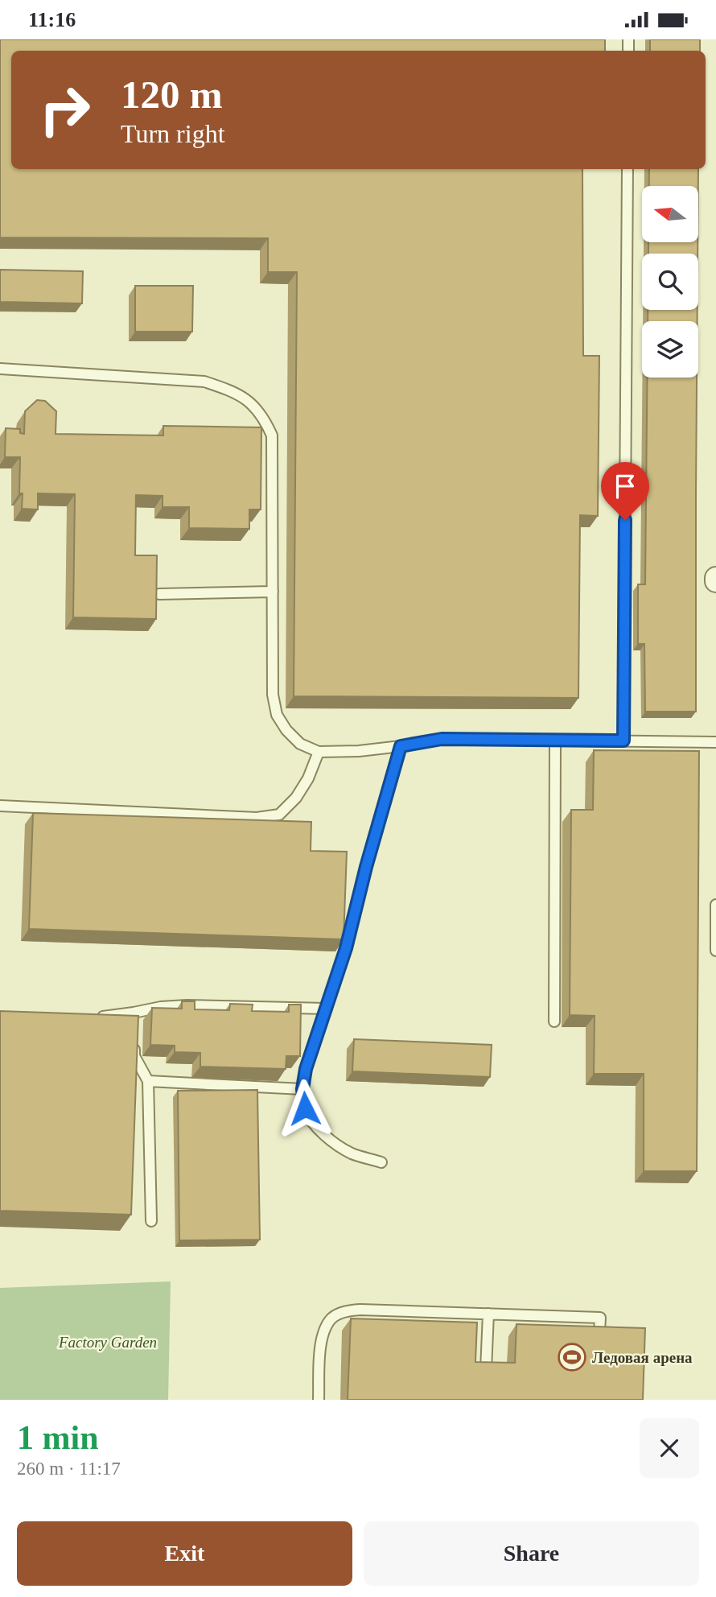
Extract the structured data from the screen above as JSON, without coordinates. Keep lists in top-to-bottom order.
{
  "parks": ["Factory Garden"],
  "places": {
    "sports": ["Ледовая арена"]
  },
  "north": "left",
  "page": {
    "status": "11:16",
    "turn": ["120 m", "Turn right"],
    "heading": ["1 min", "260 m · 11:17"],
    "buttons": ["Exit", "Share"]
  }
}
